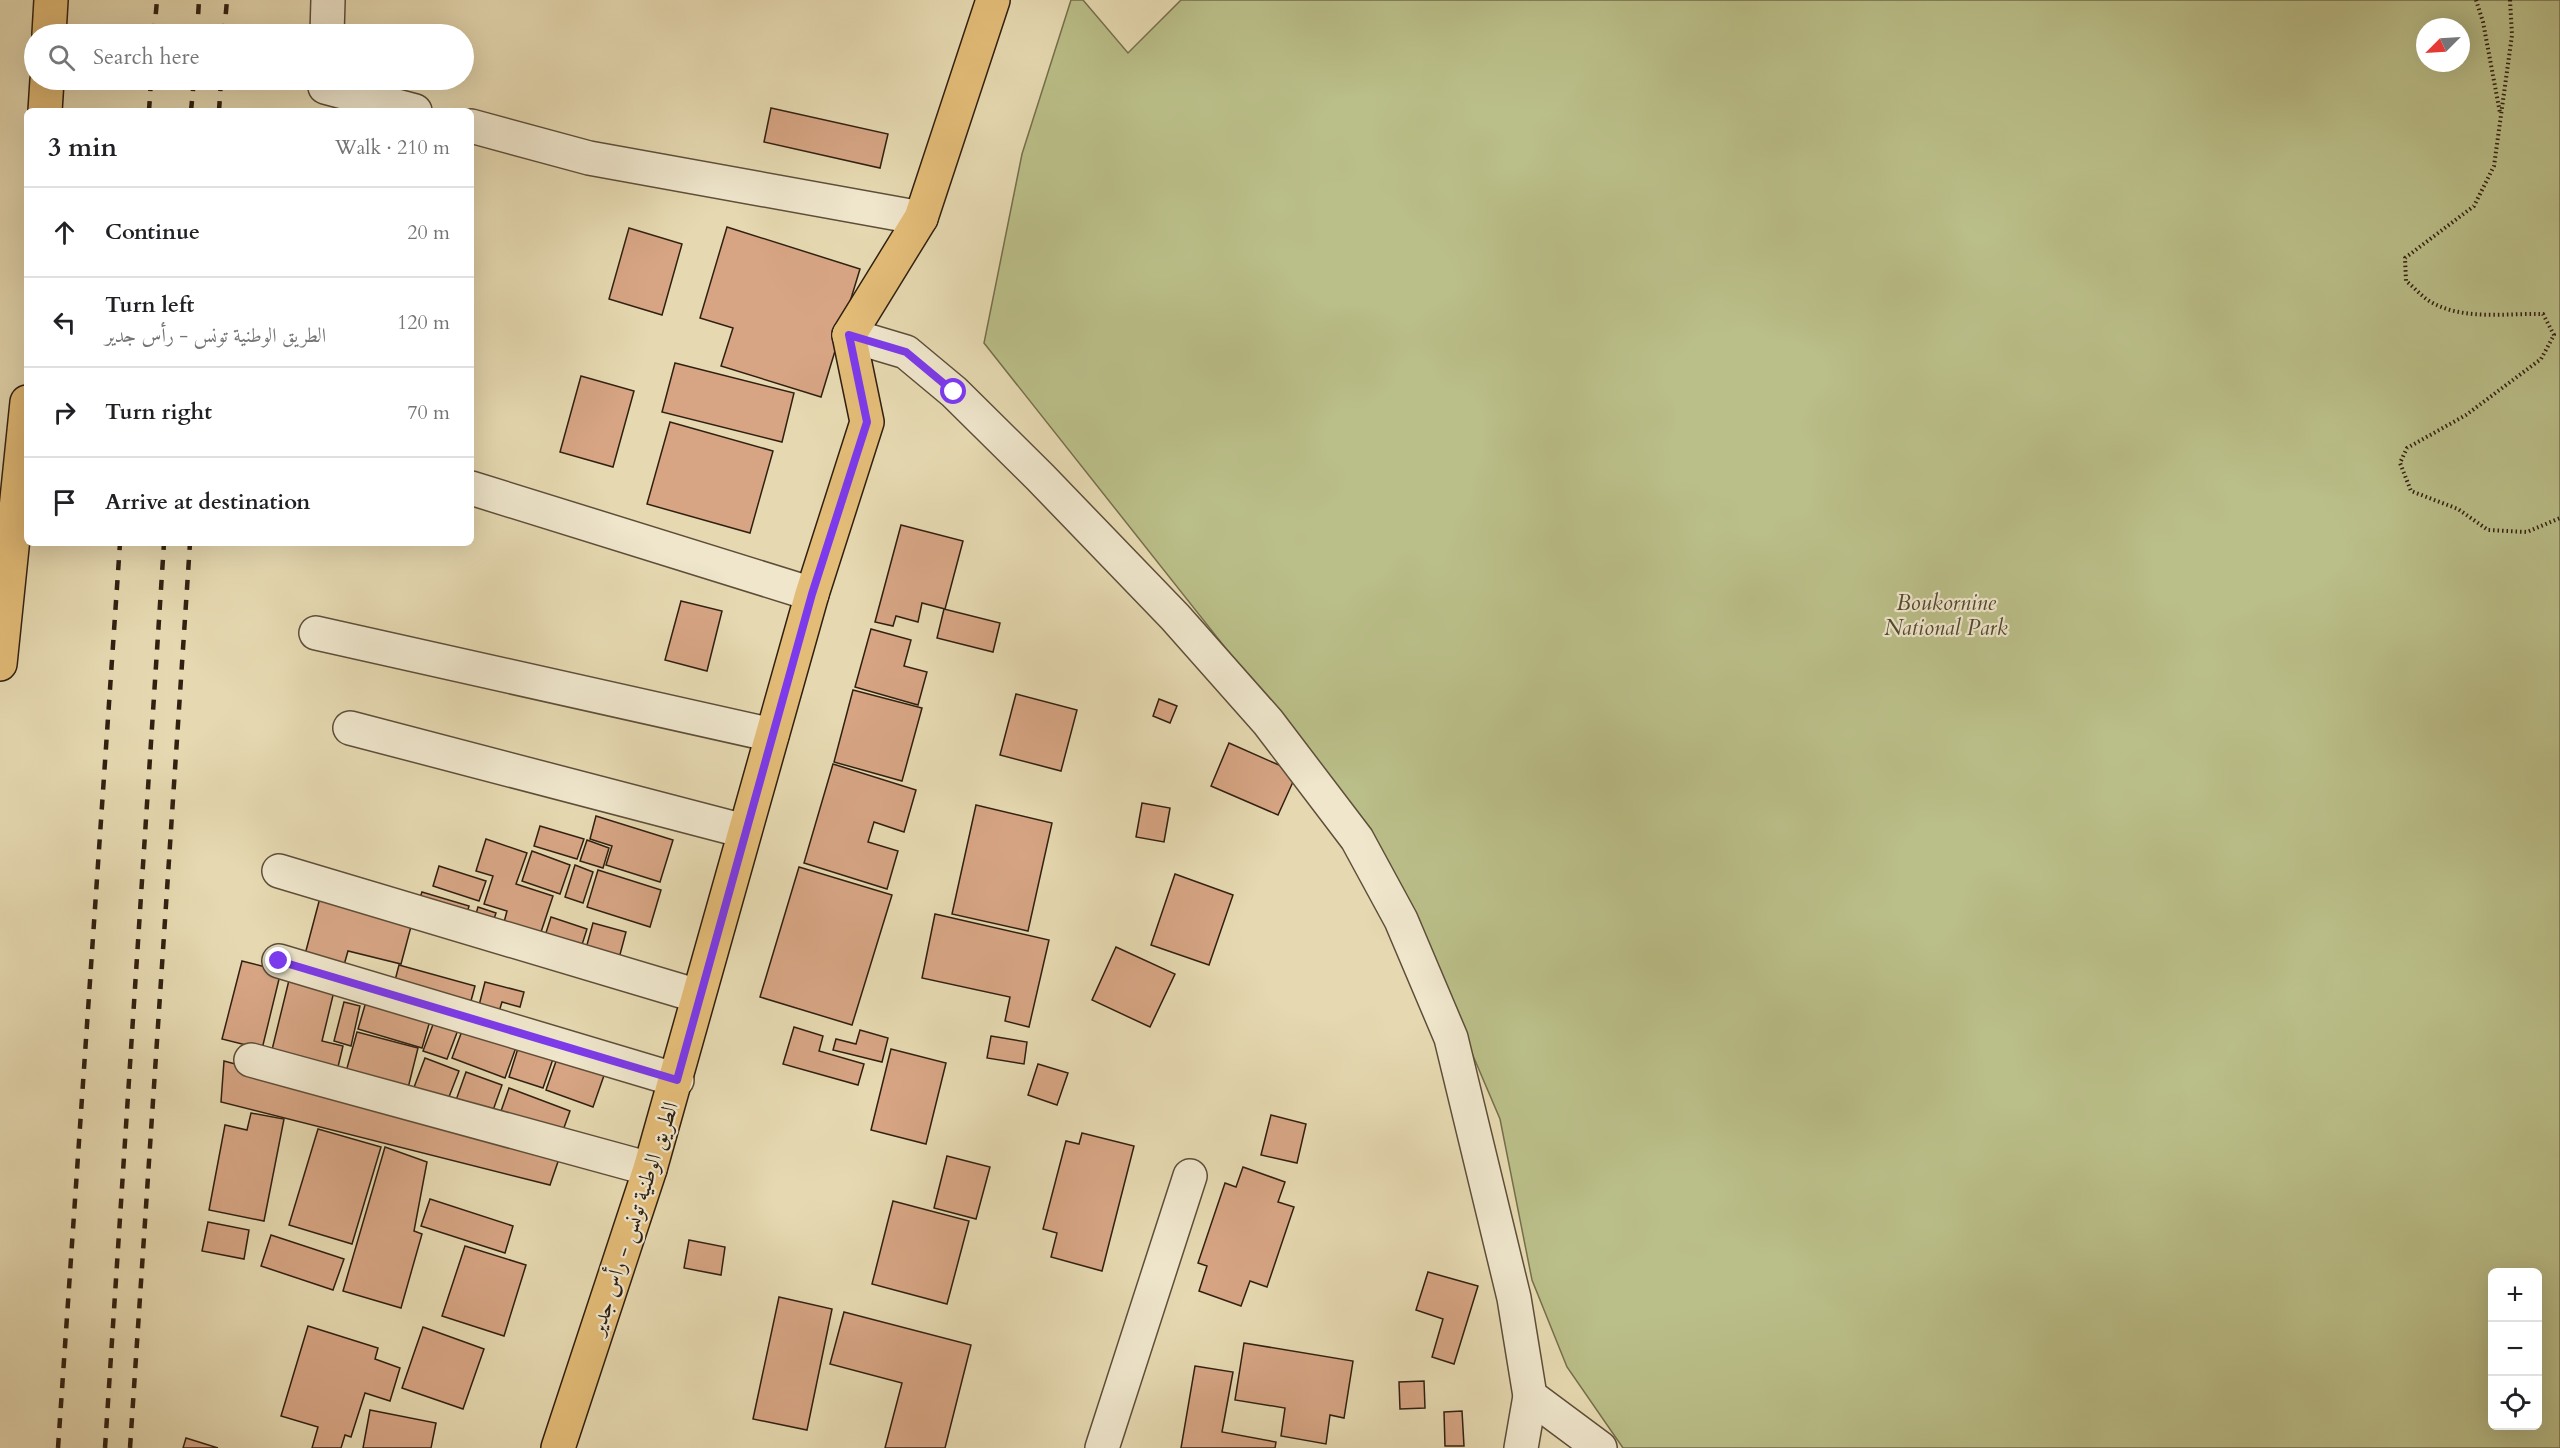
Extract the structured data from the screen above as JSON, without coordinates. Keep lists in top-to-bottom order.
{
  "streets": {
    "main road": ["الطريق الوطنية تونس - رأس جدير"]
  },
  "parks": ["Boukornine National Park"],
  "north": "bottom left",
  "page": {
    "search": "Search here",
    "heading": ["3 min", "Walk · 210 m"],
    "list": [
      ["Continue", "20 m"],
      ["Turn left", "الطريق الوطنية تونس - رأس جدير", "120 m"],
      ["Turn right", "70 m"],
      "Arrive at destination"
    ],
    "map_buttons": ["+", "−"]
  }
}
